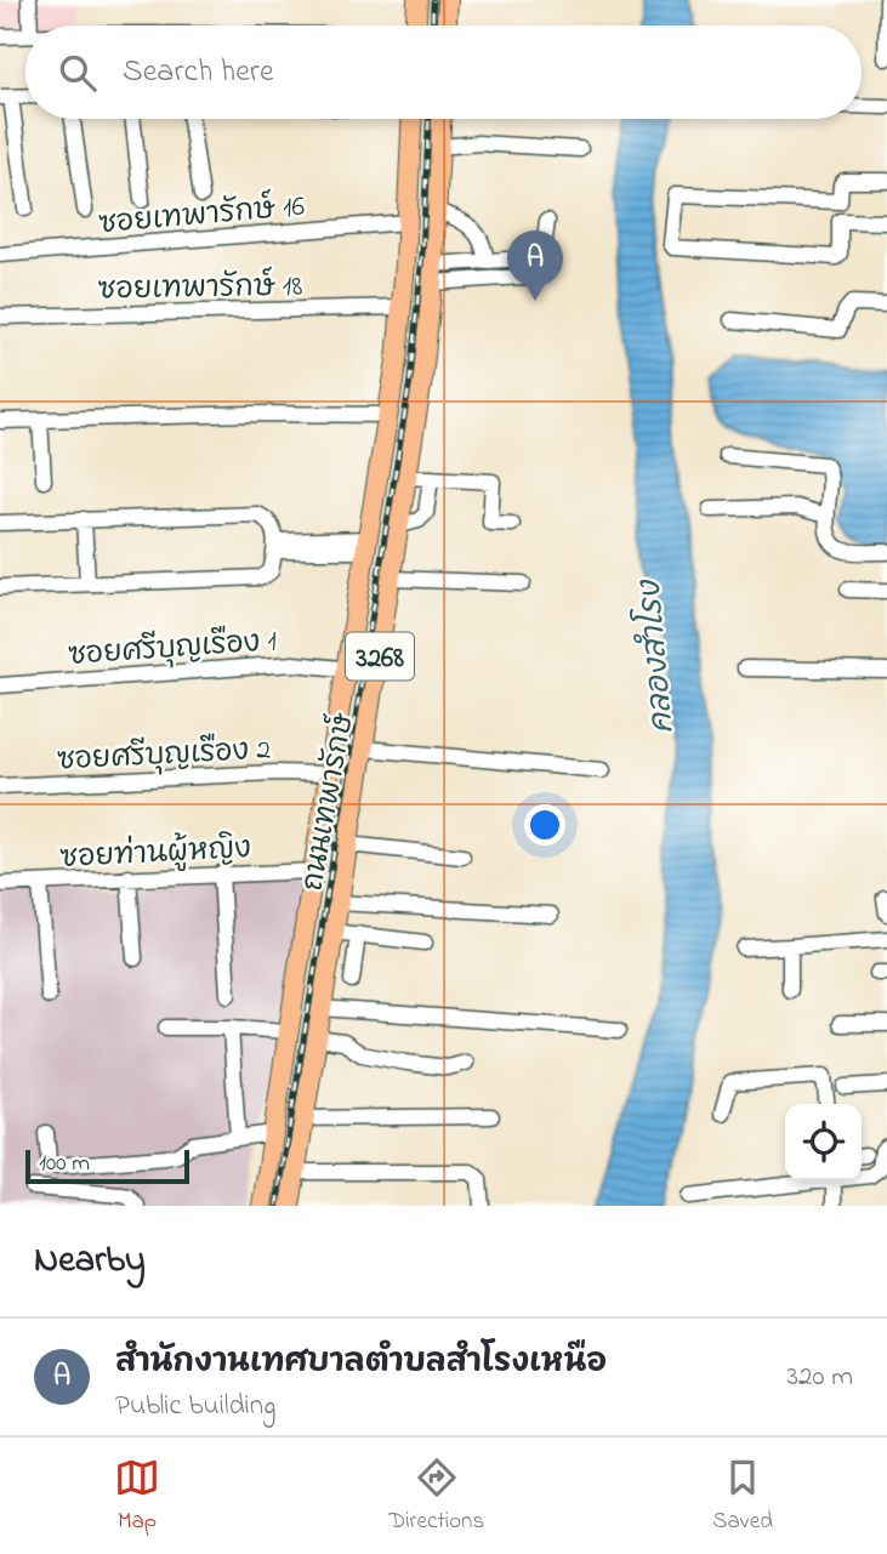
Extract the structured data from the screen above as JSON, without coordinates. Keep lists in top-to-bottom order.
{
  "streets": {
    "main road": ["3268", "ถนนเทพารักษ์"],
    "street": [
      "ซอยเทพารักษ์ 16",
      "ซอยเทพารักษ์ 18",
      "ซอยศรีบุญเรือง 1",
      "ซอยศรีบุญเรือง 2",
      "ซอยท่านผู้หญิง"
    ]
  },
  "crossings": [
    ["ซอยเทพารักษ์ 16", "ถนนเทพารักษ์"],
    ["ซอยเทพารักษ์ 18", "ถนนเทพารักษ์"],
    ["ซอยศรีบุญเรือง 1", "ถนนเทพารักษ์"],
    ["ซอยศรีบุญเรือง 2", "ถนนเทพารักษ์"],
    ["ถนนเทพารักษ์", "ซอยท่านผู้หญิง"]
  ],
  "water": ["คลองสำโรง"],
  "scale_bar": "100 m",
  "page": {
    "search": "Search here",
    "pins": "A",
    "scale": "100 m",
    "heading": "Nearby",
    "list": [
      {
        "mark": "A",
        "name": "สำนักงานเทศบาลตำบลสำโรงเหนือ",
        "note": "Public building",
        "value": "320 m"
      }
    ],
    "nav": ["Map", "Directions", "Saved"]
  }
}
